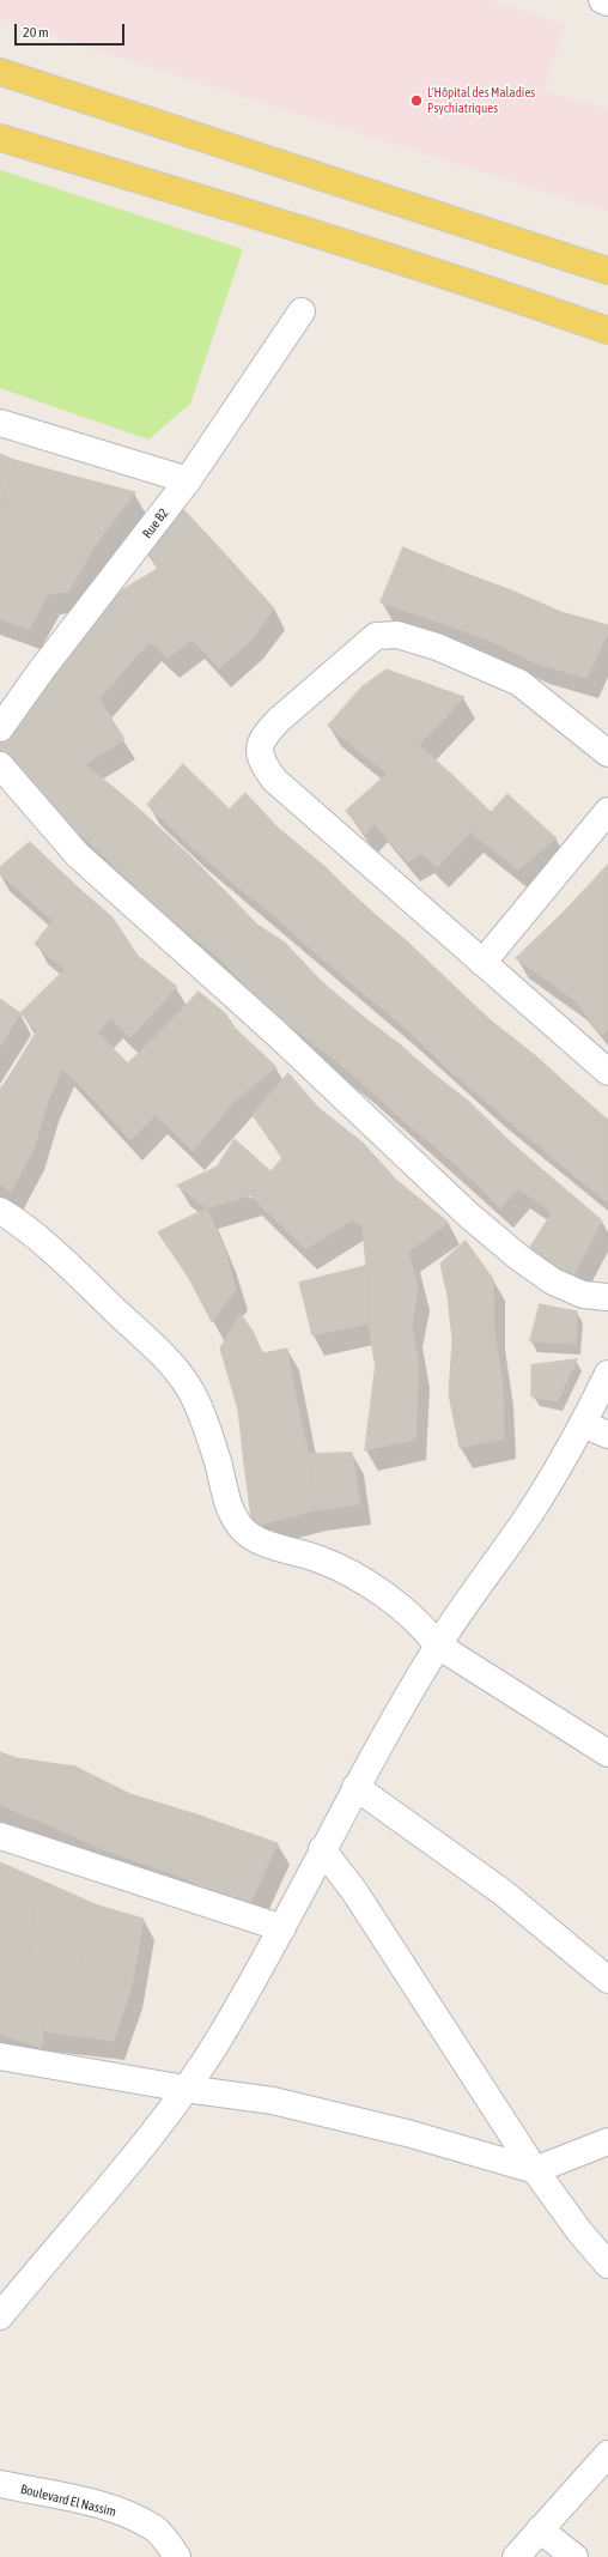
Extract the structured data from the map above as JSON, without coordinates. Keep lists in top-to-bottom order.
{
  "streets": {
    "street": ["Rue B2", "Boulevard El Nassim"]
  },
  "places": ["L'Hôpital des Maladies Psychiatriques"],
  "scale_bar": "20 m"
}
